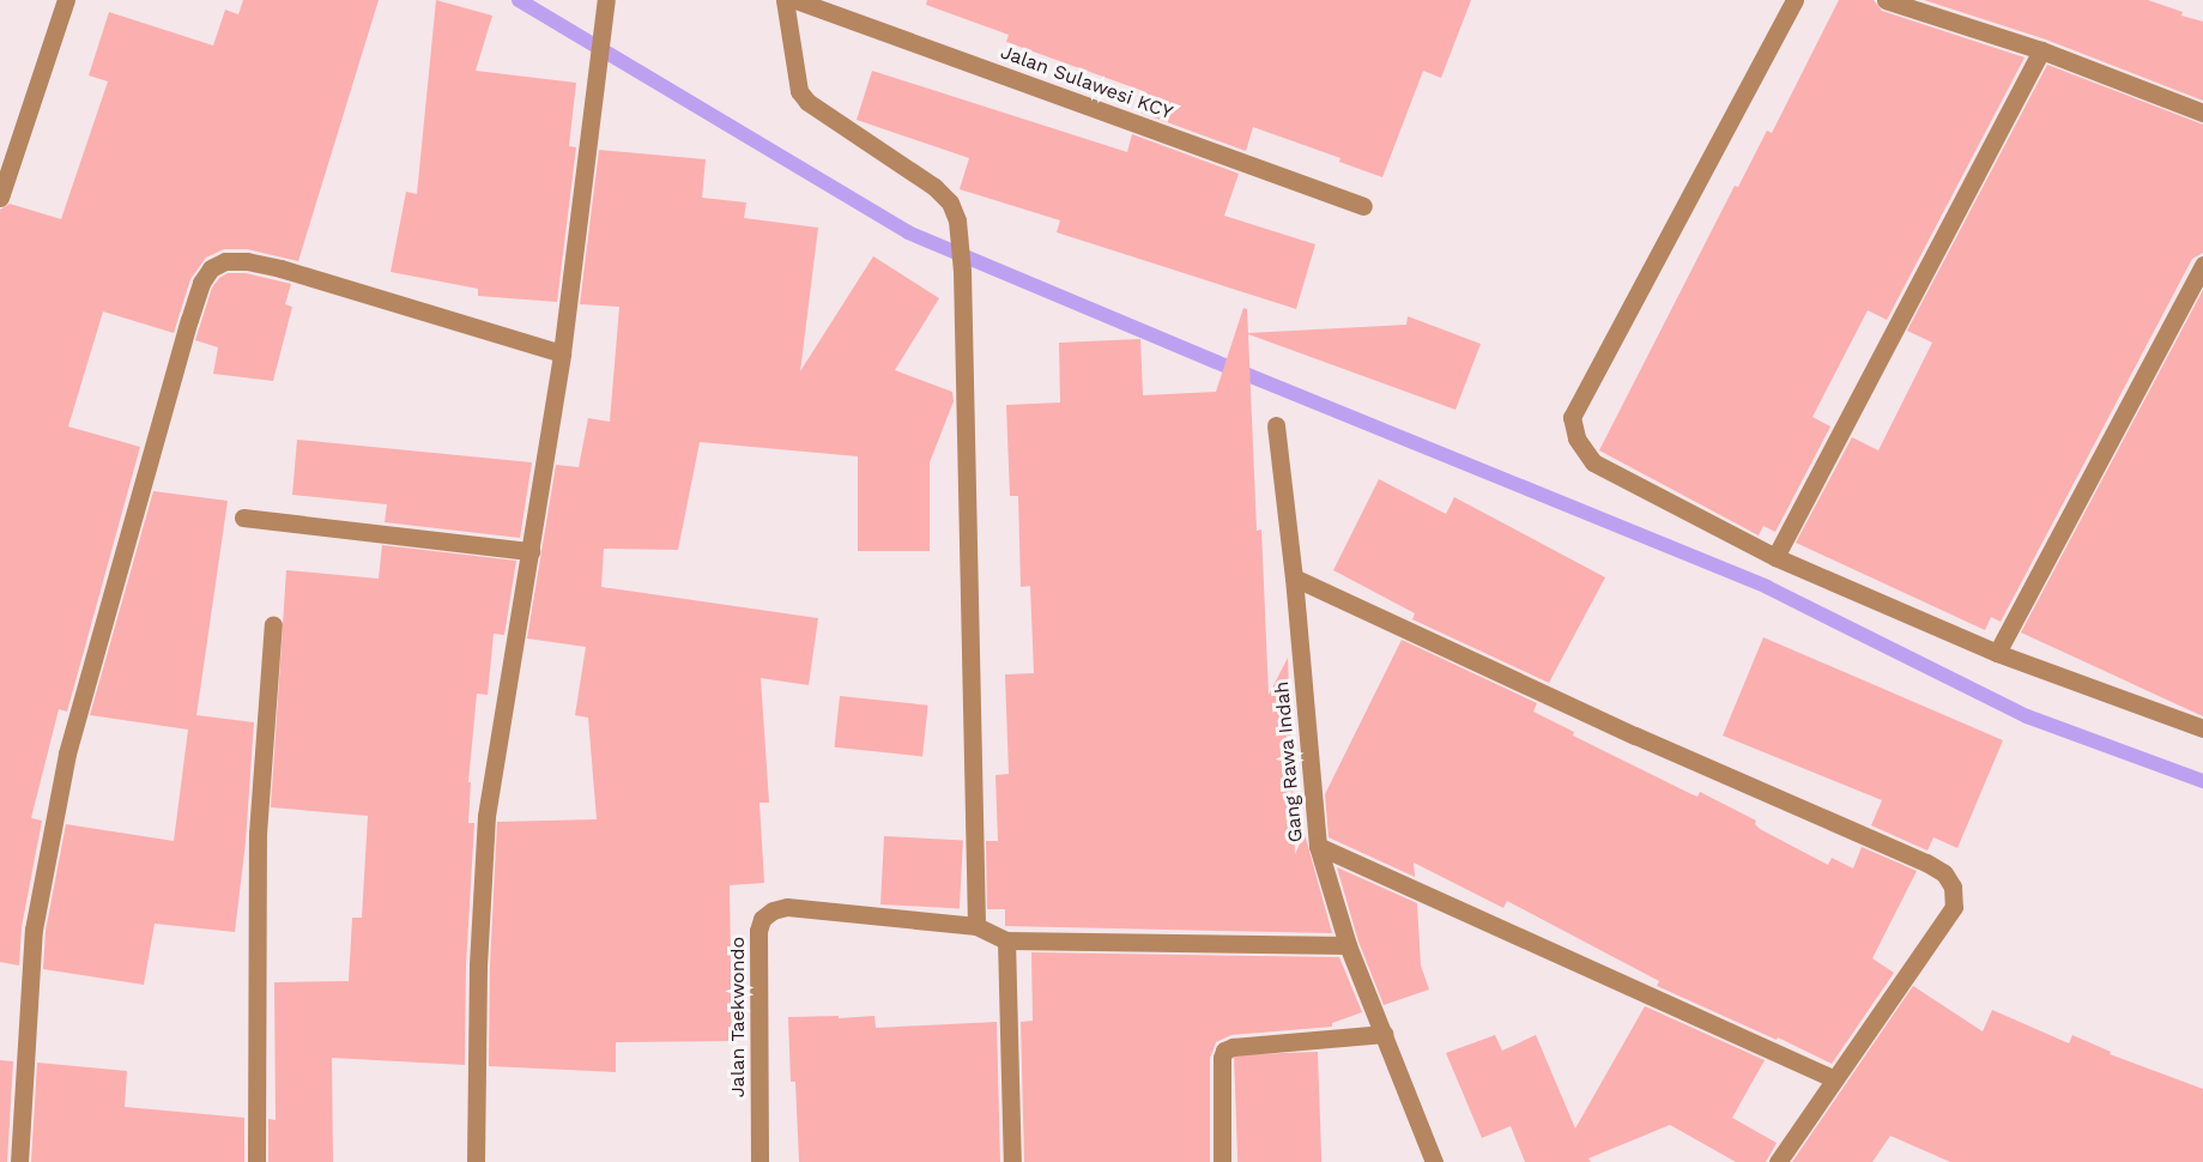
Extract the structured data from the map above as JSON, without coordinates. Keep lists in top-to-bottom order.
{
  "streets": {
    "street": ["Jalan Sulawesi KCY", "Gang Rawa Indah", "Jalan Taekwondo"]
  }
}
